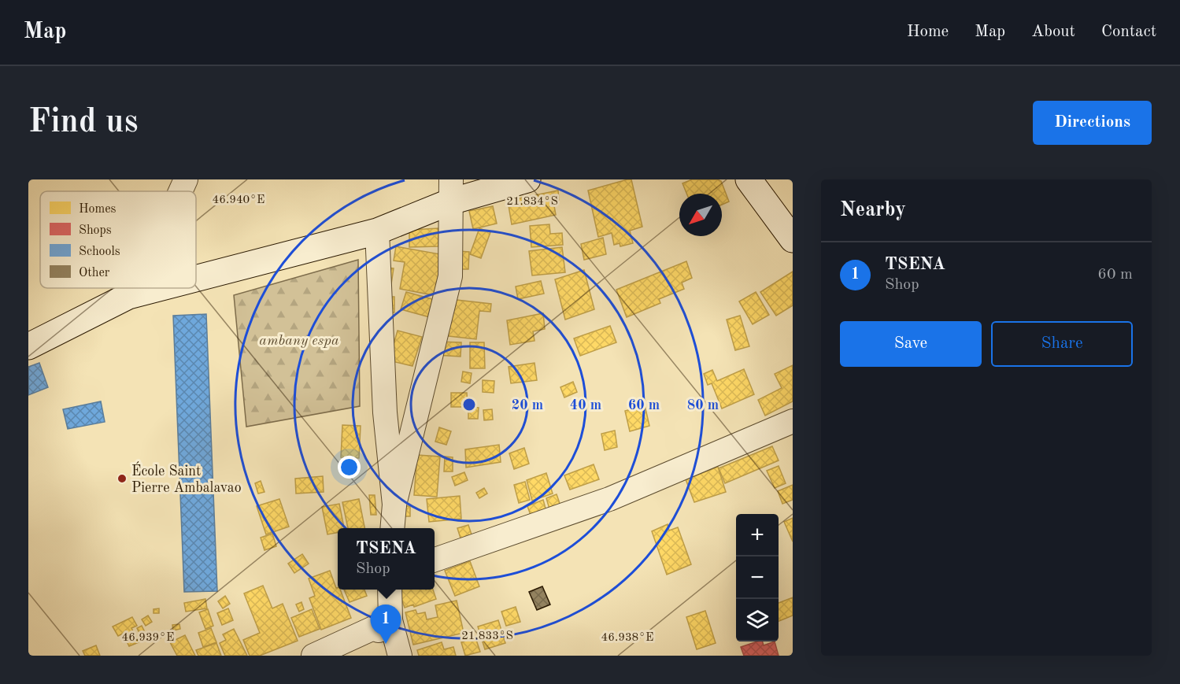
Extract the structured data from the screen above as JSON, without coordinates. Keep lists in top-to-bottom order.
{
  "parks": ["ambany espa"],
  "places": ["École Saint Pierre Ambalavao"],
  "legend": [
    "Homes",
    "Shops",
    "Schools",
    "Other"
  ],
  "north": "bottom left",
  "page": {
    "header": "Map",
    "nav": [
      "Home",
      "Map",
      "About",
      "Contact"
    ],
    "buttons": [
      "Directions",
      ["Save", "Share"]
    ],
    "title": "Find us",
    "heading": "Nearby",
    "list": [
      {
        "mark": "1",
        "name": "TSENA",
        "note": "Shop",
        "value": "60 m"
      }
    ],
    "map_buttons": ["+", "−"],
    "popup": ["TSENA", "Shop"],
    "pins": "1"
  },
  "coordinates": [
    "46.940°E",
    "21.834°S",
    "21.833°S",
    "46.939°E",
    "46.938°E"
  ],
  "rings": [
    "20 m",
    "40 m",
    "60 m",
    "80 m"
  ]
}
